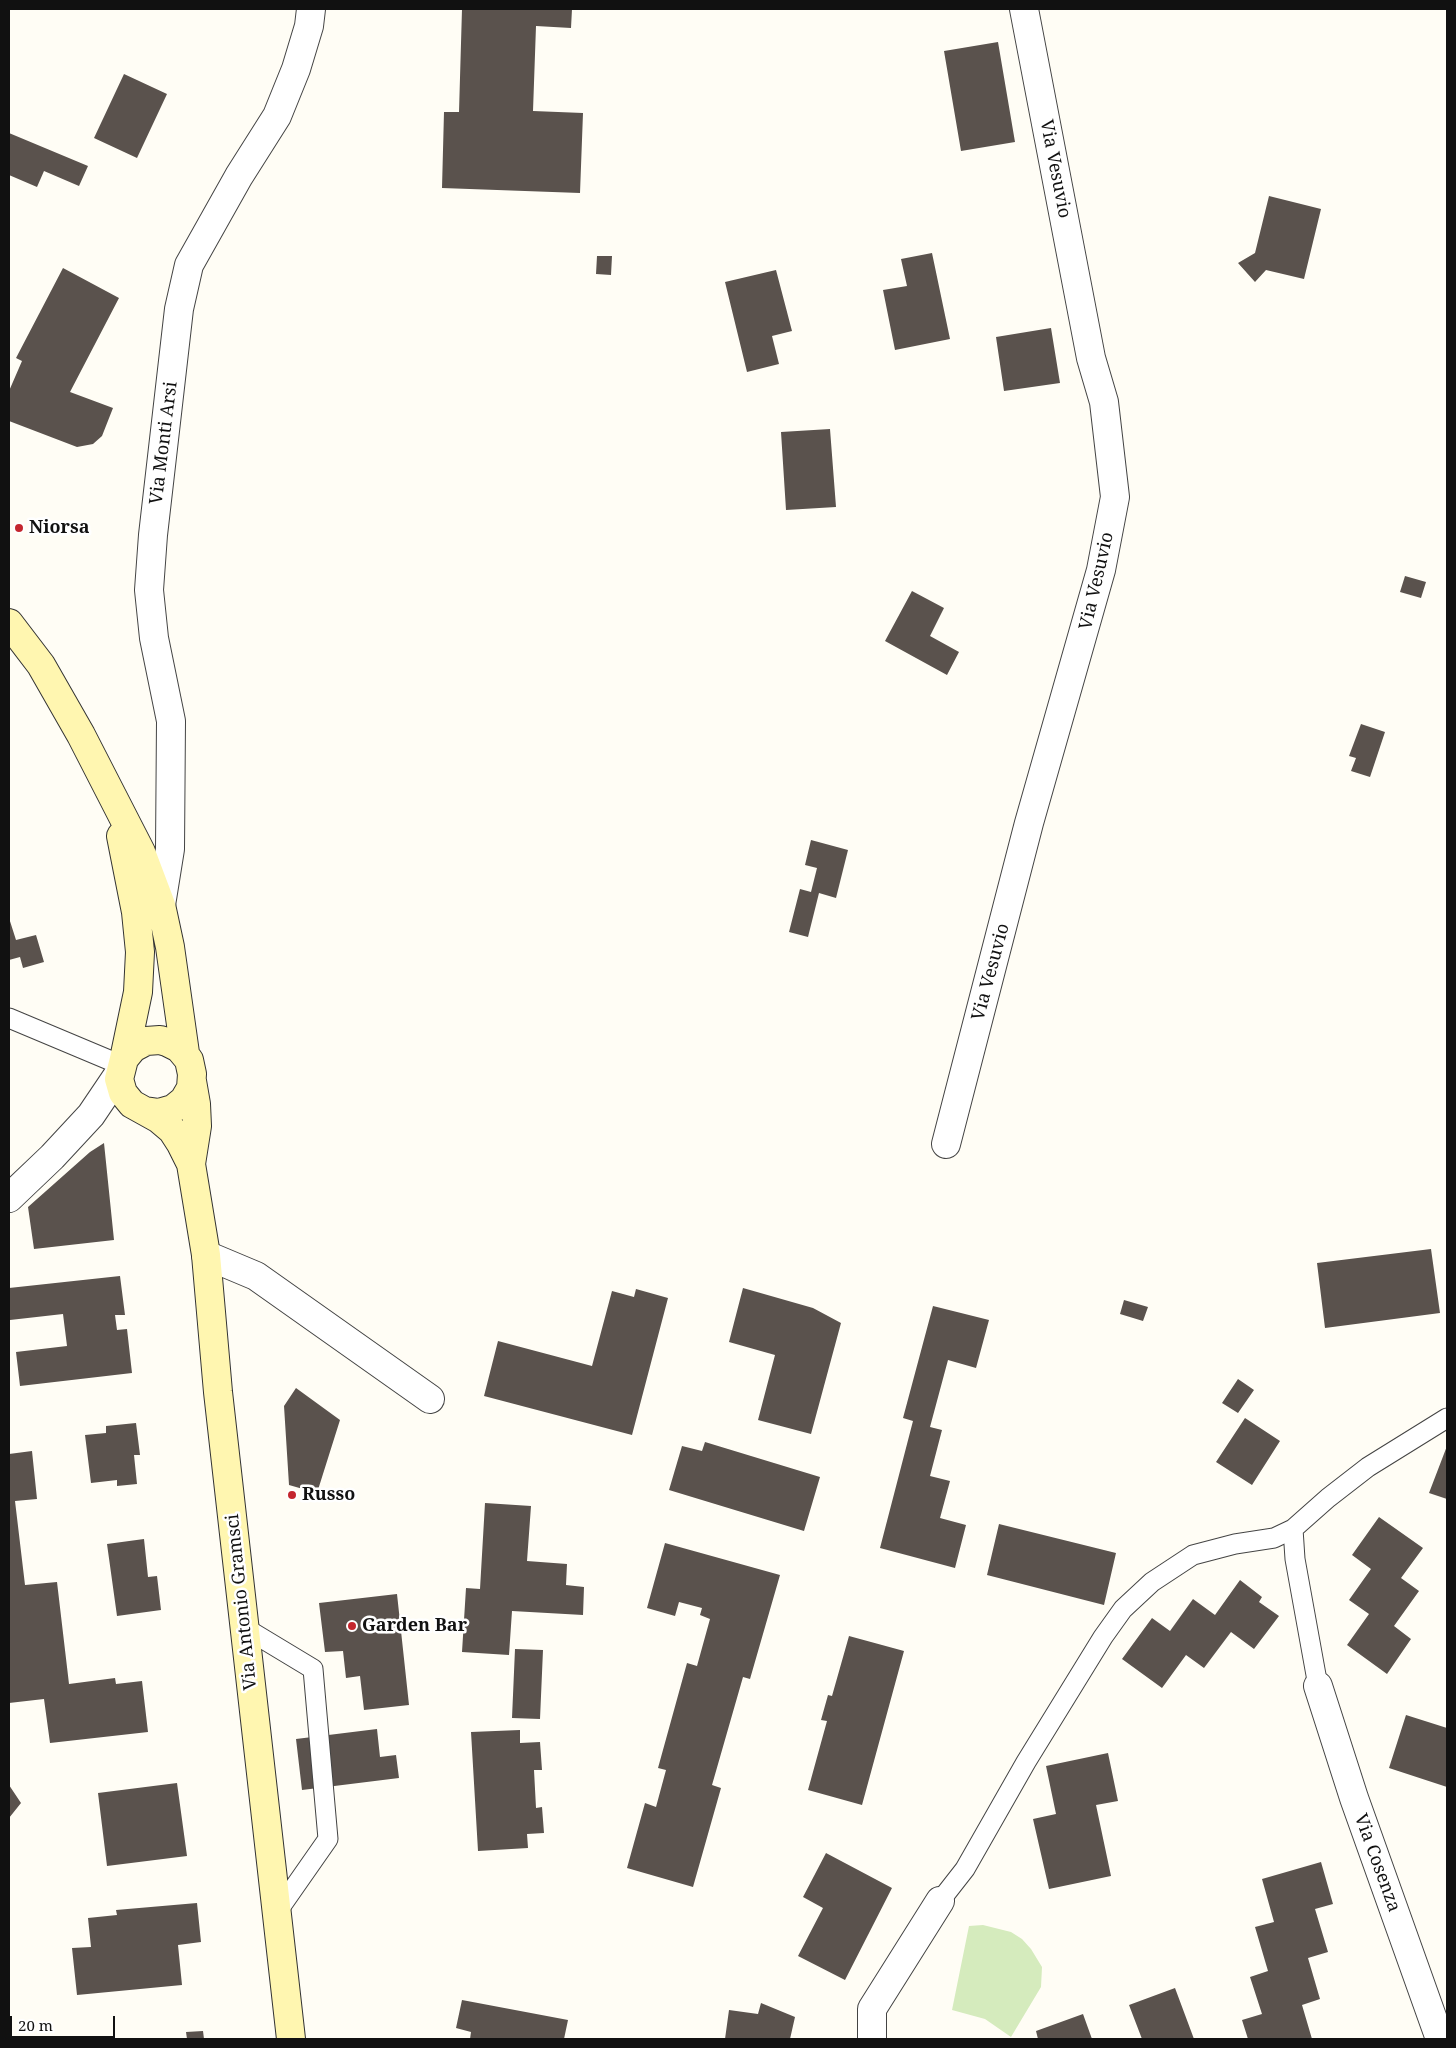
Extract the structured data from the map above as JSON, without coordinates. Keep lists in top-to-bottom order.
{
  "streets": {
    "main road": ["Via Antonio Gramsci"],
    "street": ["Via Vesuvio", "Via Monti Arsi", "Via Cosenza"]
  },
  "places": ["Niorsa", "Russo", "Garden Bar"],
  "scale_bar": "20 m"
}
